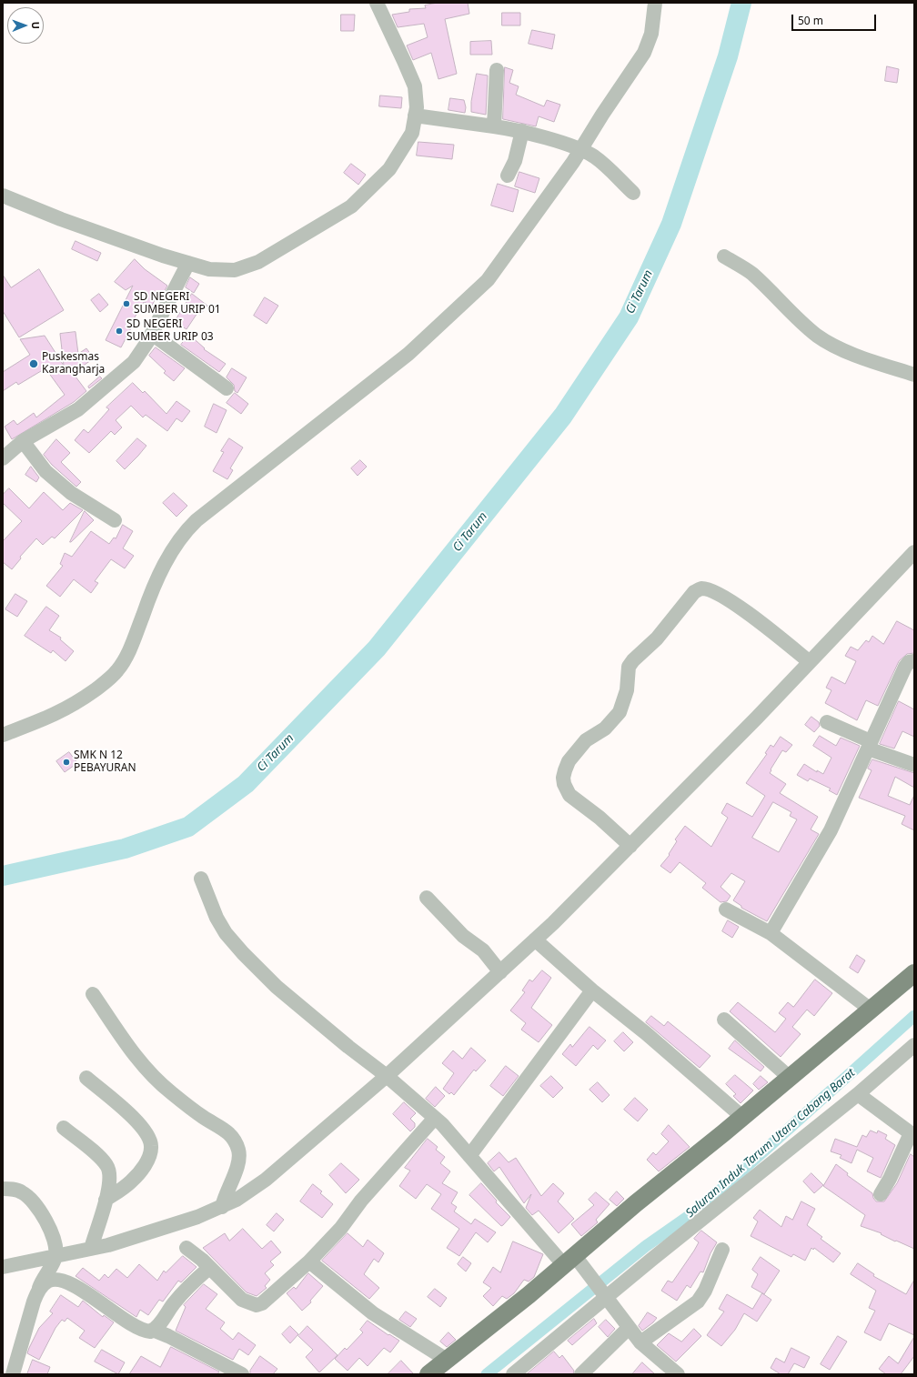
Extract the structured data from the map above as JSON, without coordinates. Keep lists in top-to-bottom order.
{
  "water": ["Ci Tarum", "Saluran Induk Tarum Utara Cabang Barat"],
  "places": [
    "SD NEGERI SUMBER URIP 01",
    "SD NEGERI SUMBER URIP 03",
    "Puskesmas Karangharja",
    "SMK N 12 PEBAYURAN"
  ],
  "scale_bar": "50 m",
  "north": "right"
}
